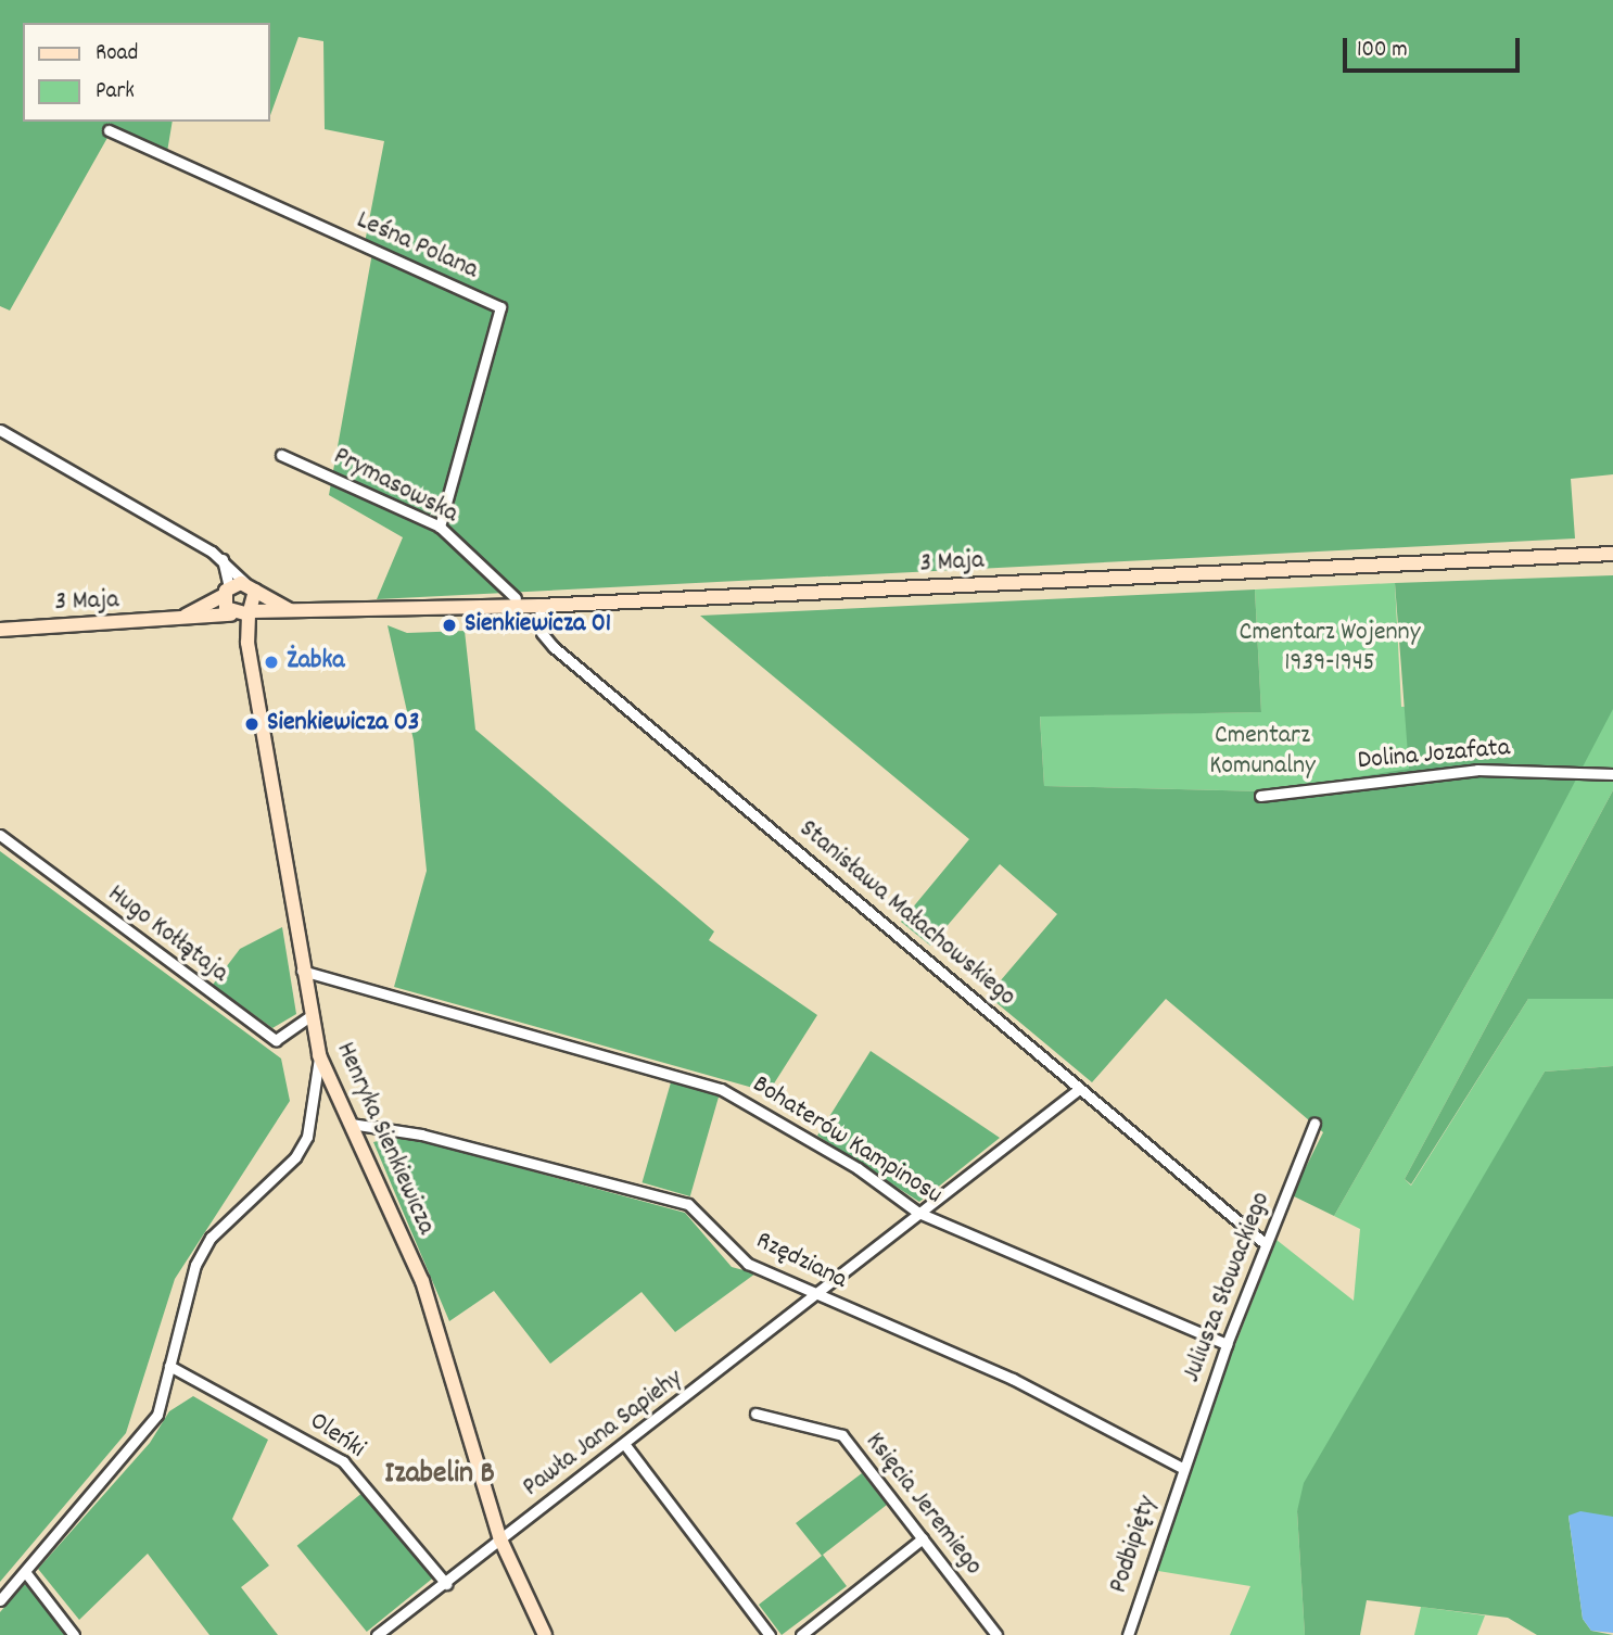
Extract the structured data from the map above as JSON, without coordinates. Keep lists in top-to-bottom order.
{
  "streets": {
    "street": [
      "Leśna Polana",
      "Prymasowska",
      "3 Maja",
      "Dolina Jozafata",
      "Stanisława Małachowskiego",
      "Hugo Kołłątaja",
      "Henryka Sienkiewicza",
      "Bohaterów Kampinosu",
      "Rzędziana",
      "Juliusza Słowackiego",
      "Pawła Jana Sapiehy",
      "Oleńki",
      "Księcia Jeremiego",
      "Podbipięty"
    ]
  },
  "crossings": [
    ["Leśna Polana", "Prymasowska"],
    ["3 Maja", "Stanisława Małachowskiego"],
    ["3 Maja", "Henryka Sienkiewicza"],
    ["Stanisława Małachowskiego", "Juliusza Słowackiego"],
    ["Stanisława Małachowskiego", "Pawła Jana Sapiehy"],
    ["Hugo Kołłątaja", "Henryka Sienkiewicza"],
    ["Henryka Sienkiewicza", "Bohaterów Kampinosu"],
    ["Henryka Sienkiewicza", "Rzędziana"],
    ["Henryka Sienkiewicza", "Pawła Jana Sapiehy"],
    ["Bohaterów Kampinosu", "Juliusza Słowackiego"],
    ["Bohaterów Kampinosu", "Pawła Jana Sapiehy"],
    ["Rzędziana", "Juliusza Słowackiego"],
    ["Rzędziana", "Pawła Jana Sapiehy"],
    ["Rzędziana", "Podbipięty"],
    ["Juliusza Słowackiego", "Podbipięty"],
    ["Pawła Jana Sapiehy", "Oleńki"]
  ],
  "districts": ["Izabelin B"],
  "parks": ["Cmentarz Wojenny 1939-1945", "Cmentarz Komunalny"],
  "places": ["Sienkiewicza 01", "Żabka", "Sienkiewicza 03"],
  "legend": ["Road", "Park"],
  "scale_bar": "100 m"
}
